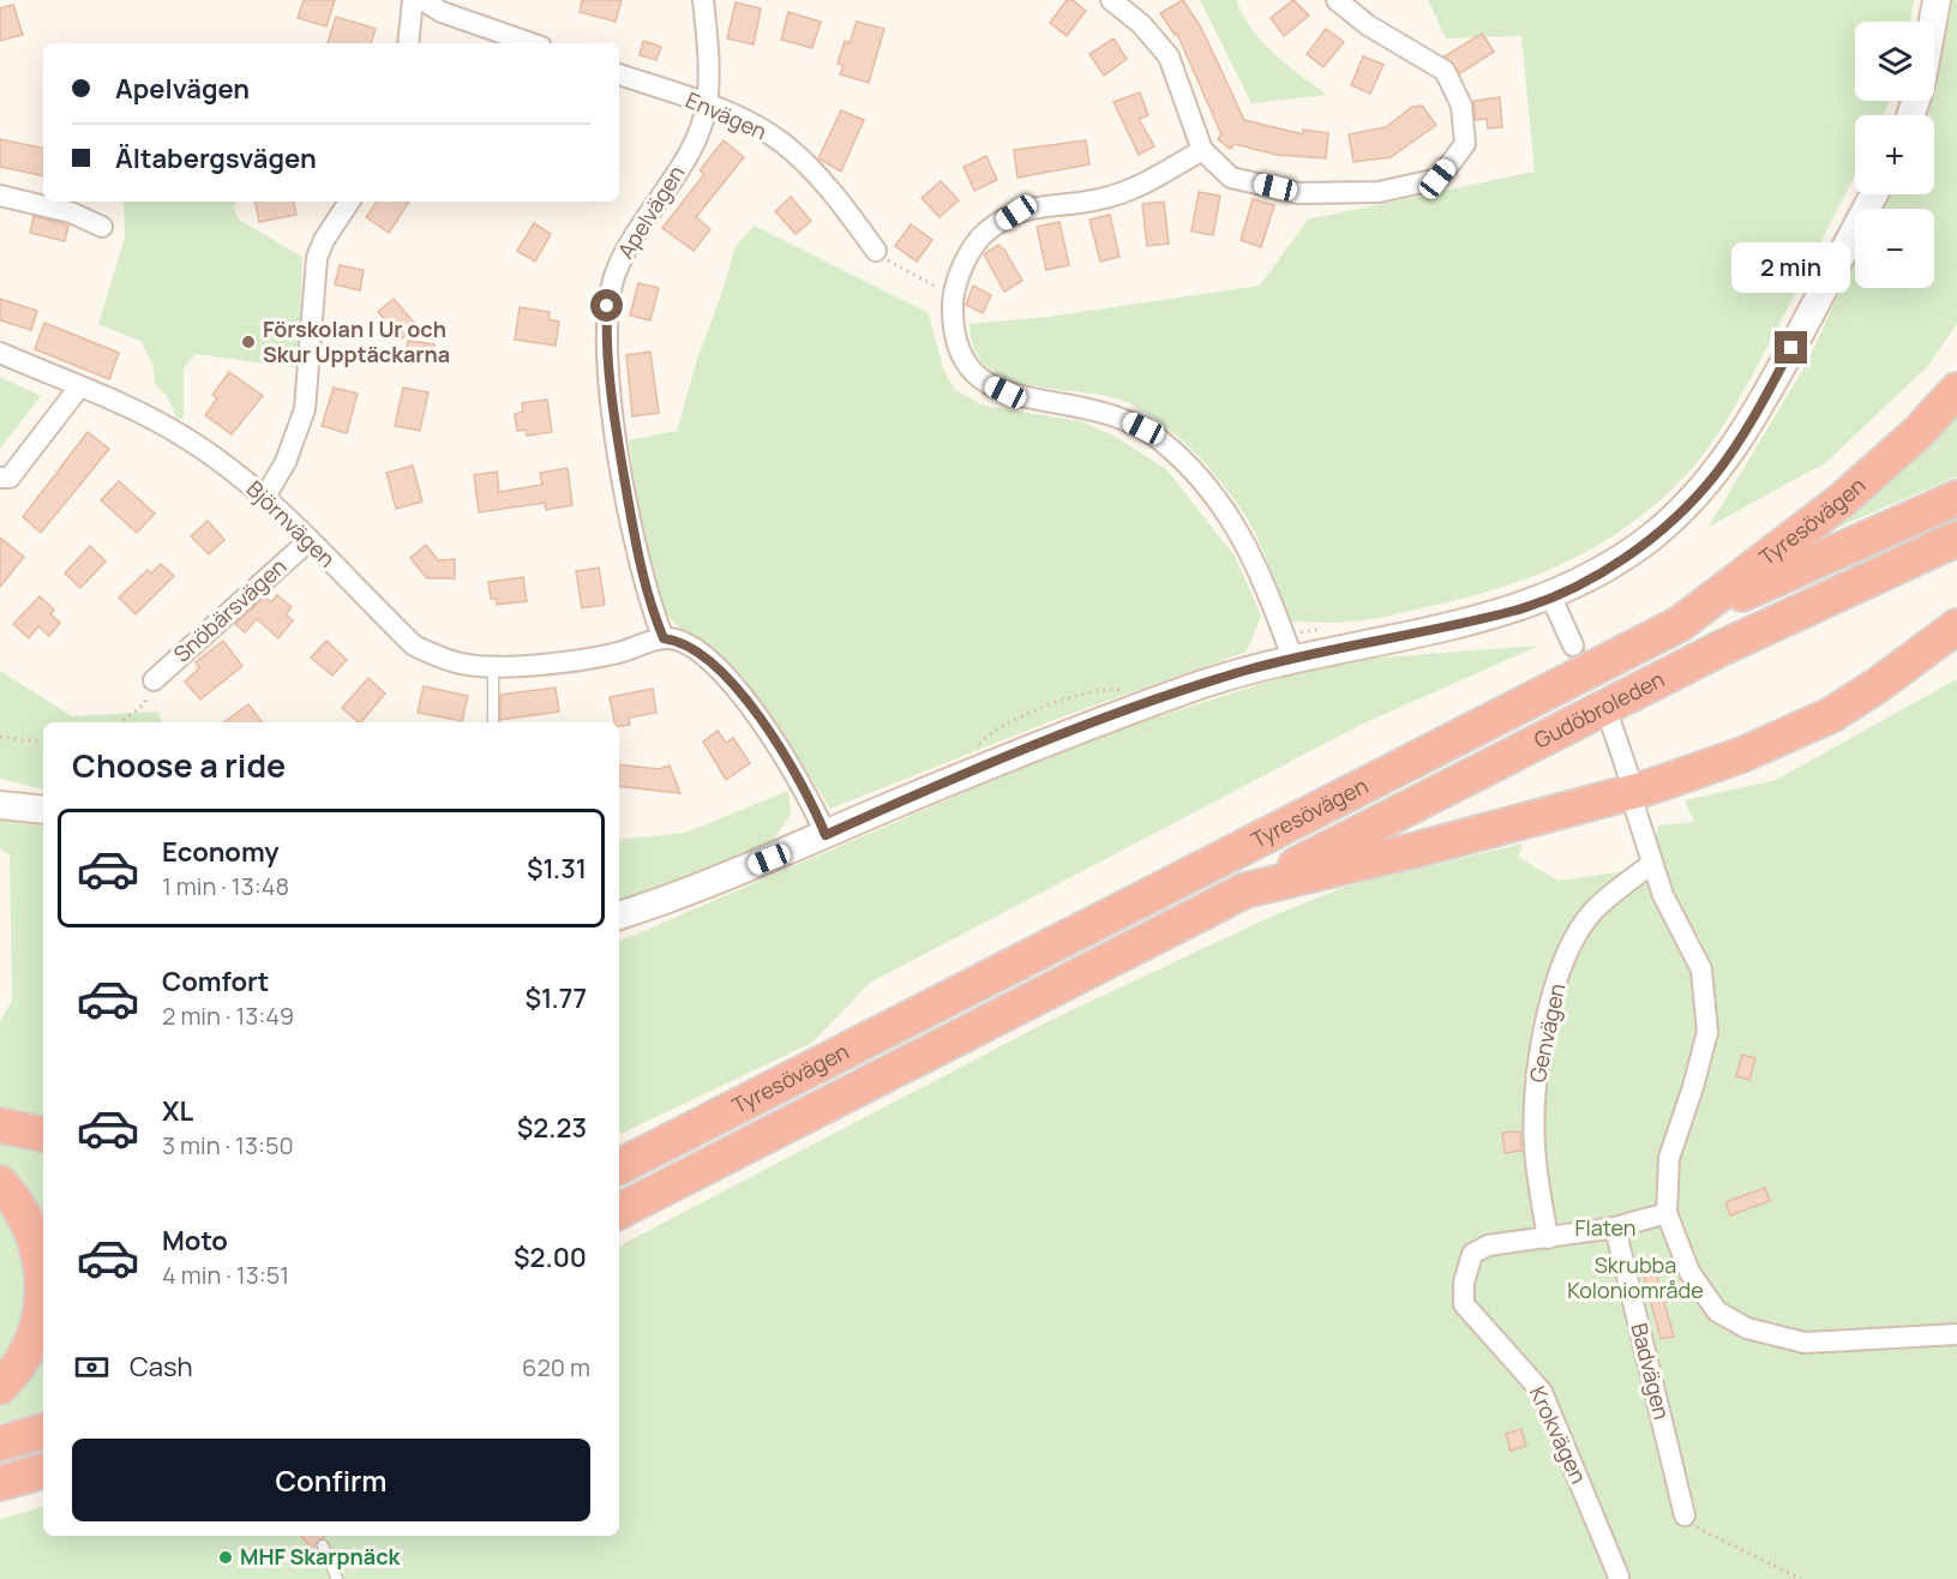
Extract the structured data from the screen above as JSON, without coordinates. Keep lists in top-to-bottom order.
{
  "streets": {
    "highway": ["Tyresövägen", "Gudöbroleden"],
    "street": [
      "Envägen",
      "Apelvägen",
      "Björnvägen",
      "Snöbärsvägen",
      "Genvägen",
      "Badvägen",
      "Krokvägen"
    ]
  },
  "crossings": [
    ["Envägen", "Apelvägen"],
    ["Apelvägen", "Björnvägen"],
    ["Tyresövägen", "Gudöbroleden"],
    ["Björnvägen", "Snöbärsvägen"],
    ["Genvägen", "Krokvägen"],
    ["Badvägen", "Krokvägen"]
  ],
  "parks": ["Flaten", "Skrubba Koloniområde"],
  "places": ["Förskolan I Ur och Skur Upptäckarna", "MHF Skarpnäck"],
  "page": {
    "map_buttons": ["+", "−"],
    "banner": ["Apelvägen", "Ältabergsvägen"],
    "bubble": "2 min",
    "heading": "Choose a ride",
    "list": [
      {
        "name": "Economy",
        "note": "1 min · 13:48",
        "value": "$1.31"
      },
      {
        "name": "Comfort",
        "note": "2 min · 13:49",
        "value": "$1.77"
      },
      {
        "name": "XL",
        "note": "3 min · 13:50",
        "value": "$2.23"
      },
      {
        "name": "Moto",
        "note": "4 min · 13:51",
        "value": "$2.00"
      }
    ],
    "pay": ["Cash", "620 m"],
    "buttons": "Confirm"
  }
}
